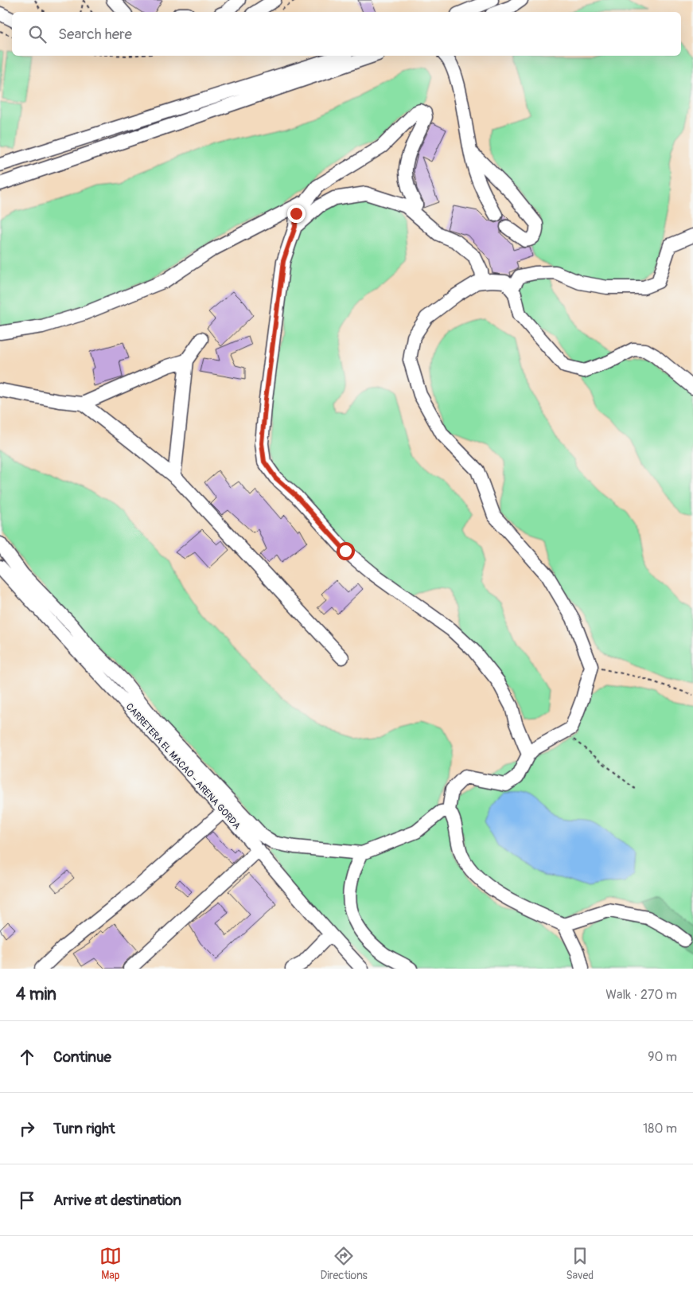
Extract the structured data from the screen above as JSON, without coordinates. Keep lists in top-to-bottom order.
{
  "streets": {
    "street": ["CARRETERA EL MACAO - ARENA GORDA"]
  },
  "page": {
    "search": "Search here",
    "heading": ["4 min", "Walk · 270 m"],
    "list": [
      ["Continue", "90 m"],
      ["Turn right", "180 m"],
      "Arrive at destination"
    ],
    "nav": ["Map", "Directions", "Saved"]
  }
}
